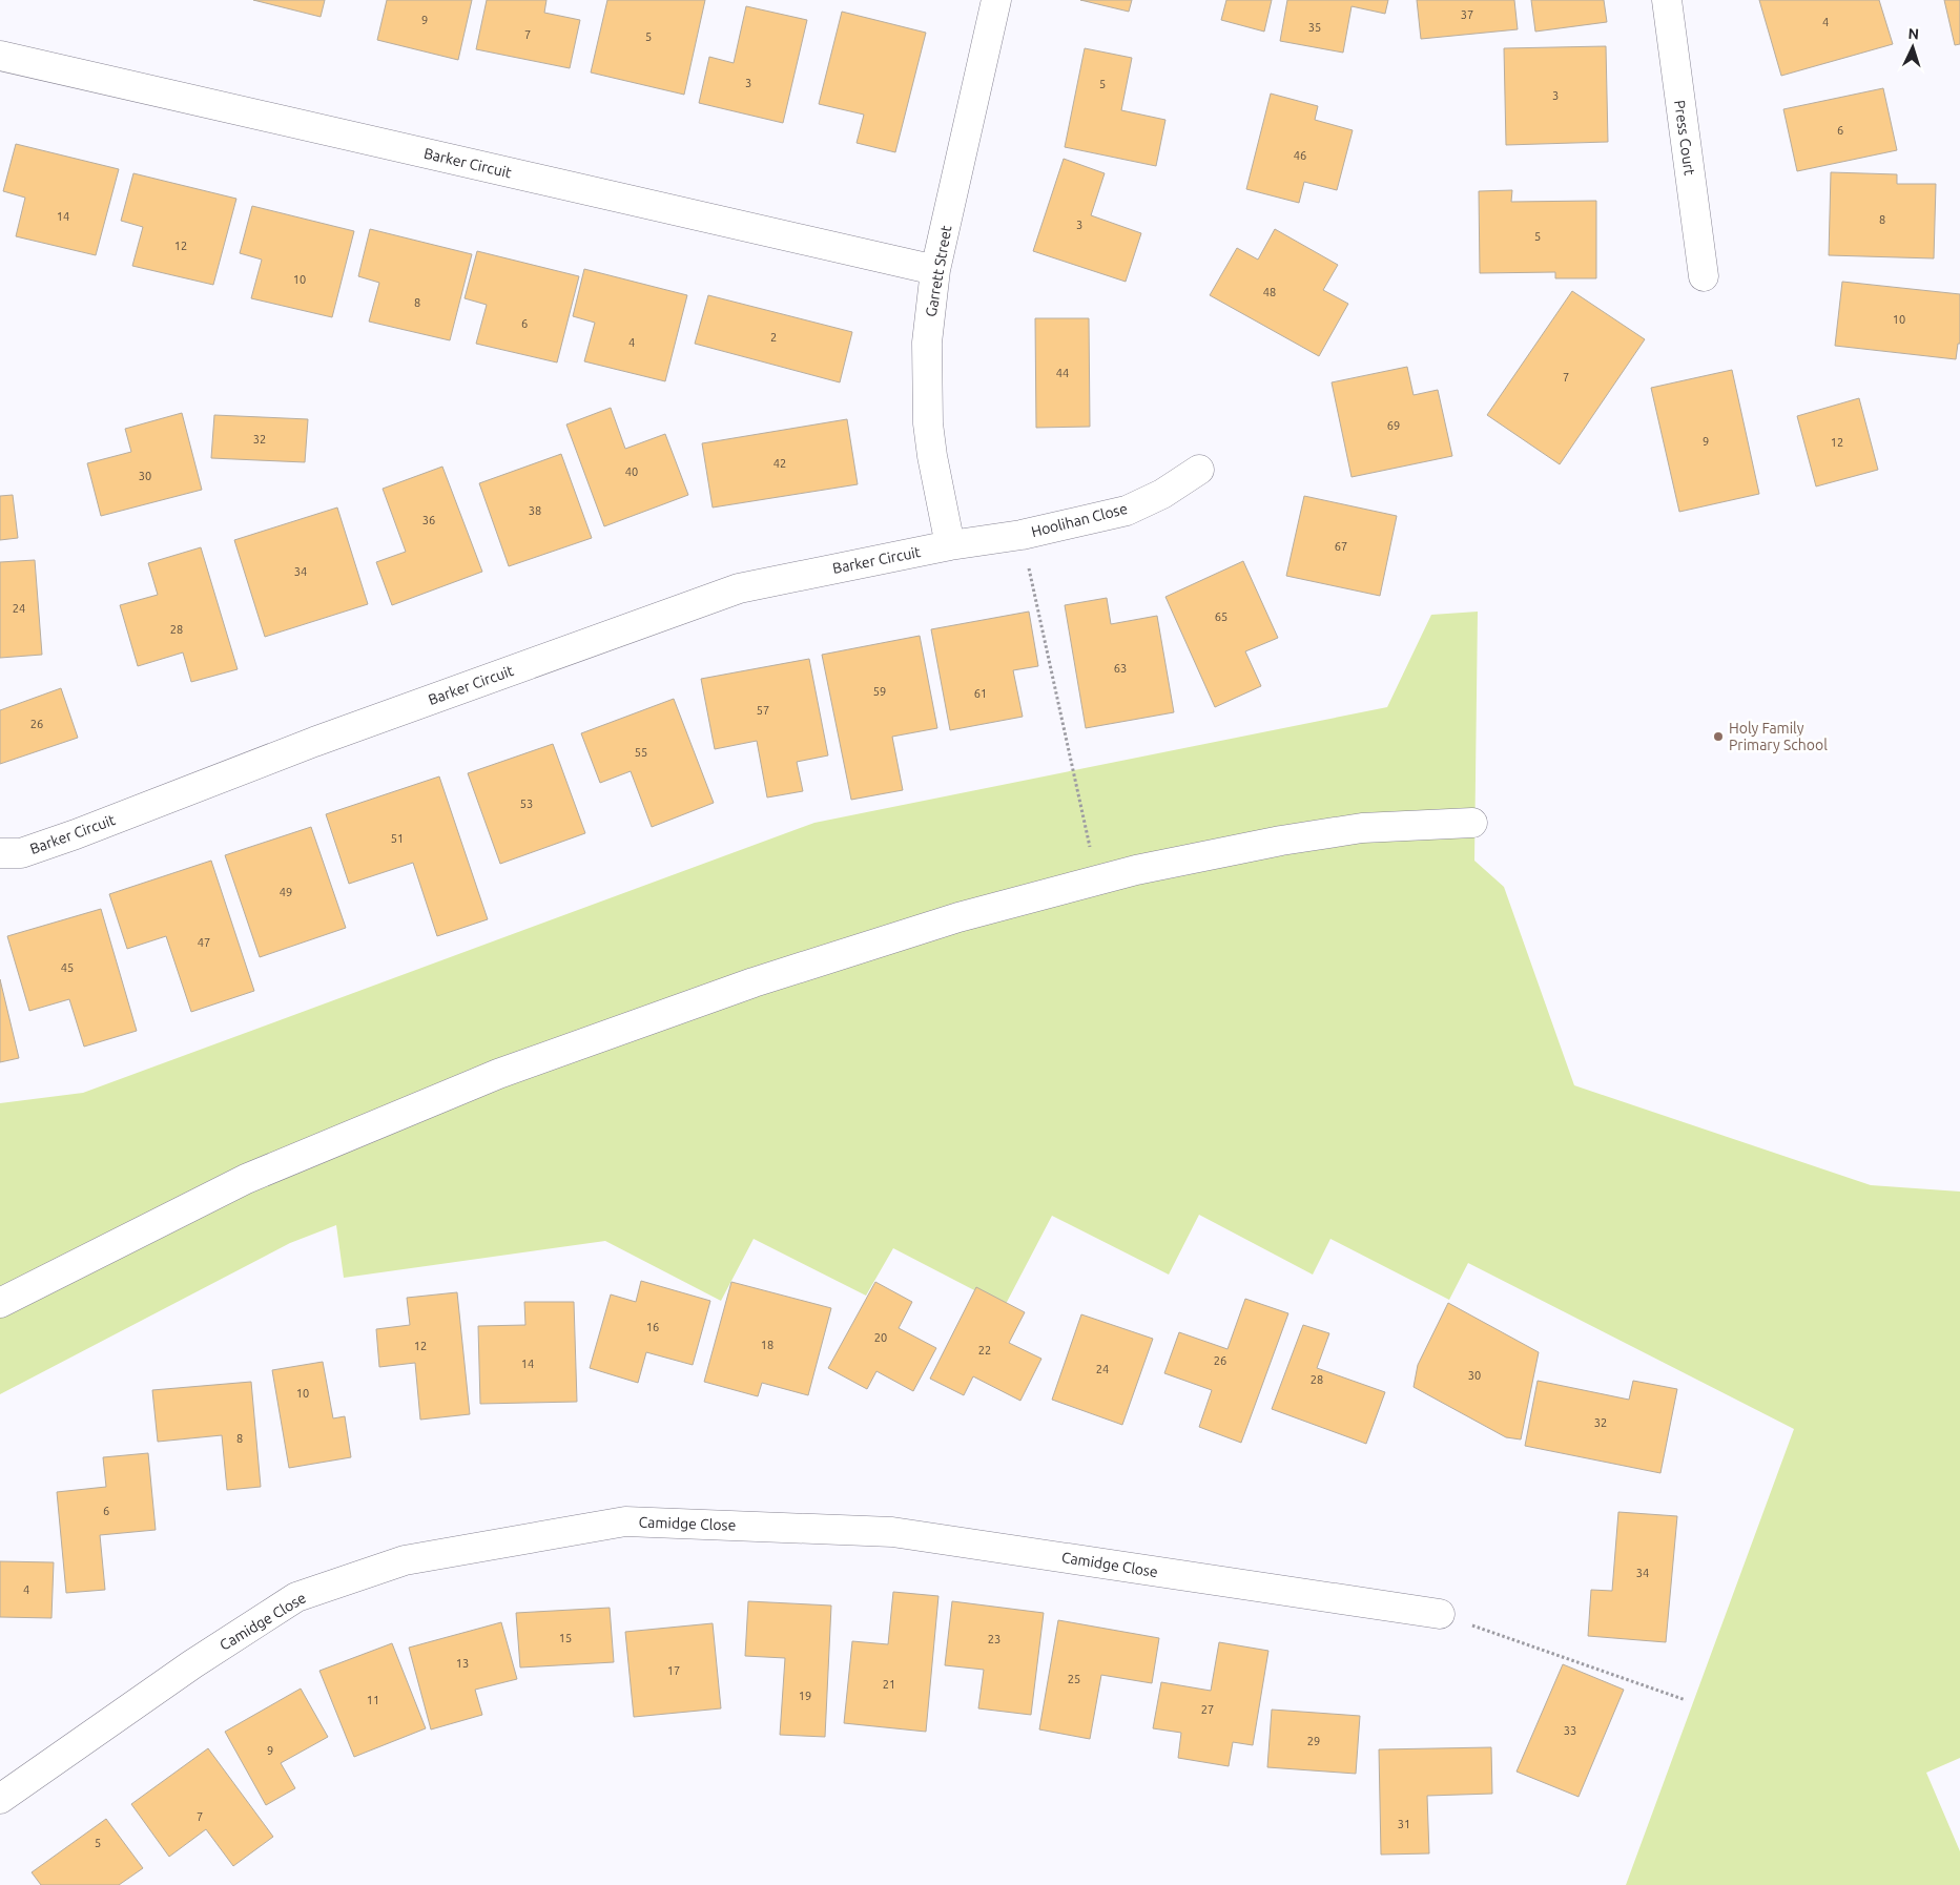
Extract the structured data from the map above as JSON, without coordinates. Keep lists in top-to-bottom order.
{
  "streets": {
    "street": [
      "Press Court",
      "Barker Circuit",
      "Garrett Street",
      "Hoolihan Close",
      "Camidge Close"
    ]
  },
  "crossings": [
    ["Barker Circuit", "Garrett Street"],
    ["Barker Circuit", "Hoolihan Close"],
    ["Garrett Street", "Hoolihan Close"]
  ],
  "places": ["Holy Family Primary School"],
  "house_numbers": [
    "37",
    "9",
    "4",
    "35",
    "7",
    "5",
    "3",
    "5",
    "3",
    "6",
    "46",
    "14",
    "8",
    "3",
    "5",
    "12",
    "10",
    "48",
    "8",
    "10",
    "6",
    "2",
    "4",
    "44",
    "7",
    "69",
    "32",
    "9",
    "12",
    "42",
    "40",
    "30",
    "38",
    "36",
    "67",
    "34",
    "24",
    "65",
    "28",
    "63",
    "59",
    "61",
    "57",
    "26",
    "55",
    "53",
    "51",
    "49",
    "47",
    "45",
    "16",
    "20",
    "18",
    "12",
    "22",
    "26",
    "14",
    "24",
    "30",
    "28",
    "10",
    "32",
    "8",
    "6",
    "34",
    "4",
    "15",
    "23",
    "13",
    "17",
    "25",
    "21",
    "19",
    "11",
    "27",
    "33",
    "29",
    "9",
    "7",
    "31",
    "5"
  ],
  "north": "top"
}
